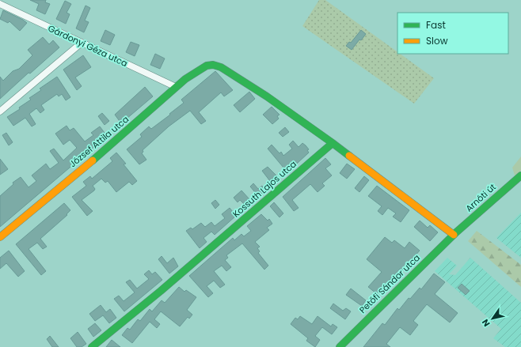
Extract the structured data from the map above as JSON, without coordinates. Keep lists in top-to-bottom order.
{
  "streets": {
    "street": [
      "Gárdonyi Géza utca",
      "József Attila utca",
      "Kossuth Lajos utca",
      "Arnóti út",
      "Petőfi Sándor utca"
    ]
  },
  "crossings": [
    ["Gárdonyi Géza utca", "József Attila utca"],
    ["József Attila utca", "Kossuth Lajos utca"],
    ["Arnóti út", "Petőfi Sándor utca"]
  ],
  "legend": ["Fast", "Slow"],
  "north": "bottom left"
}
